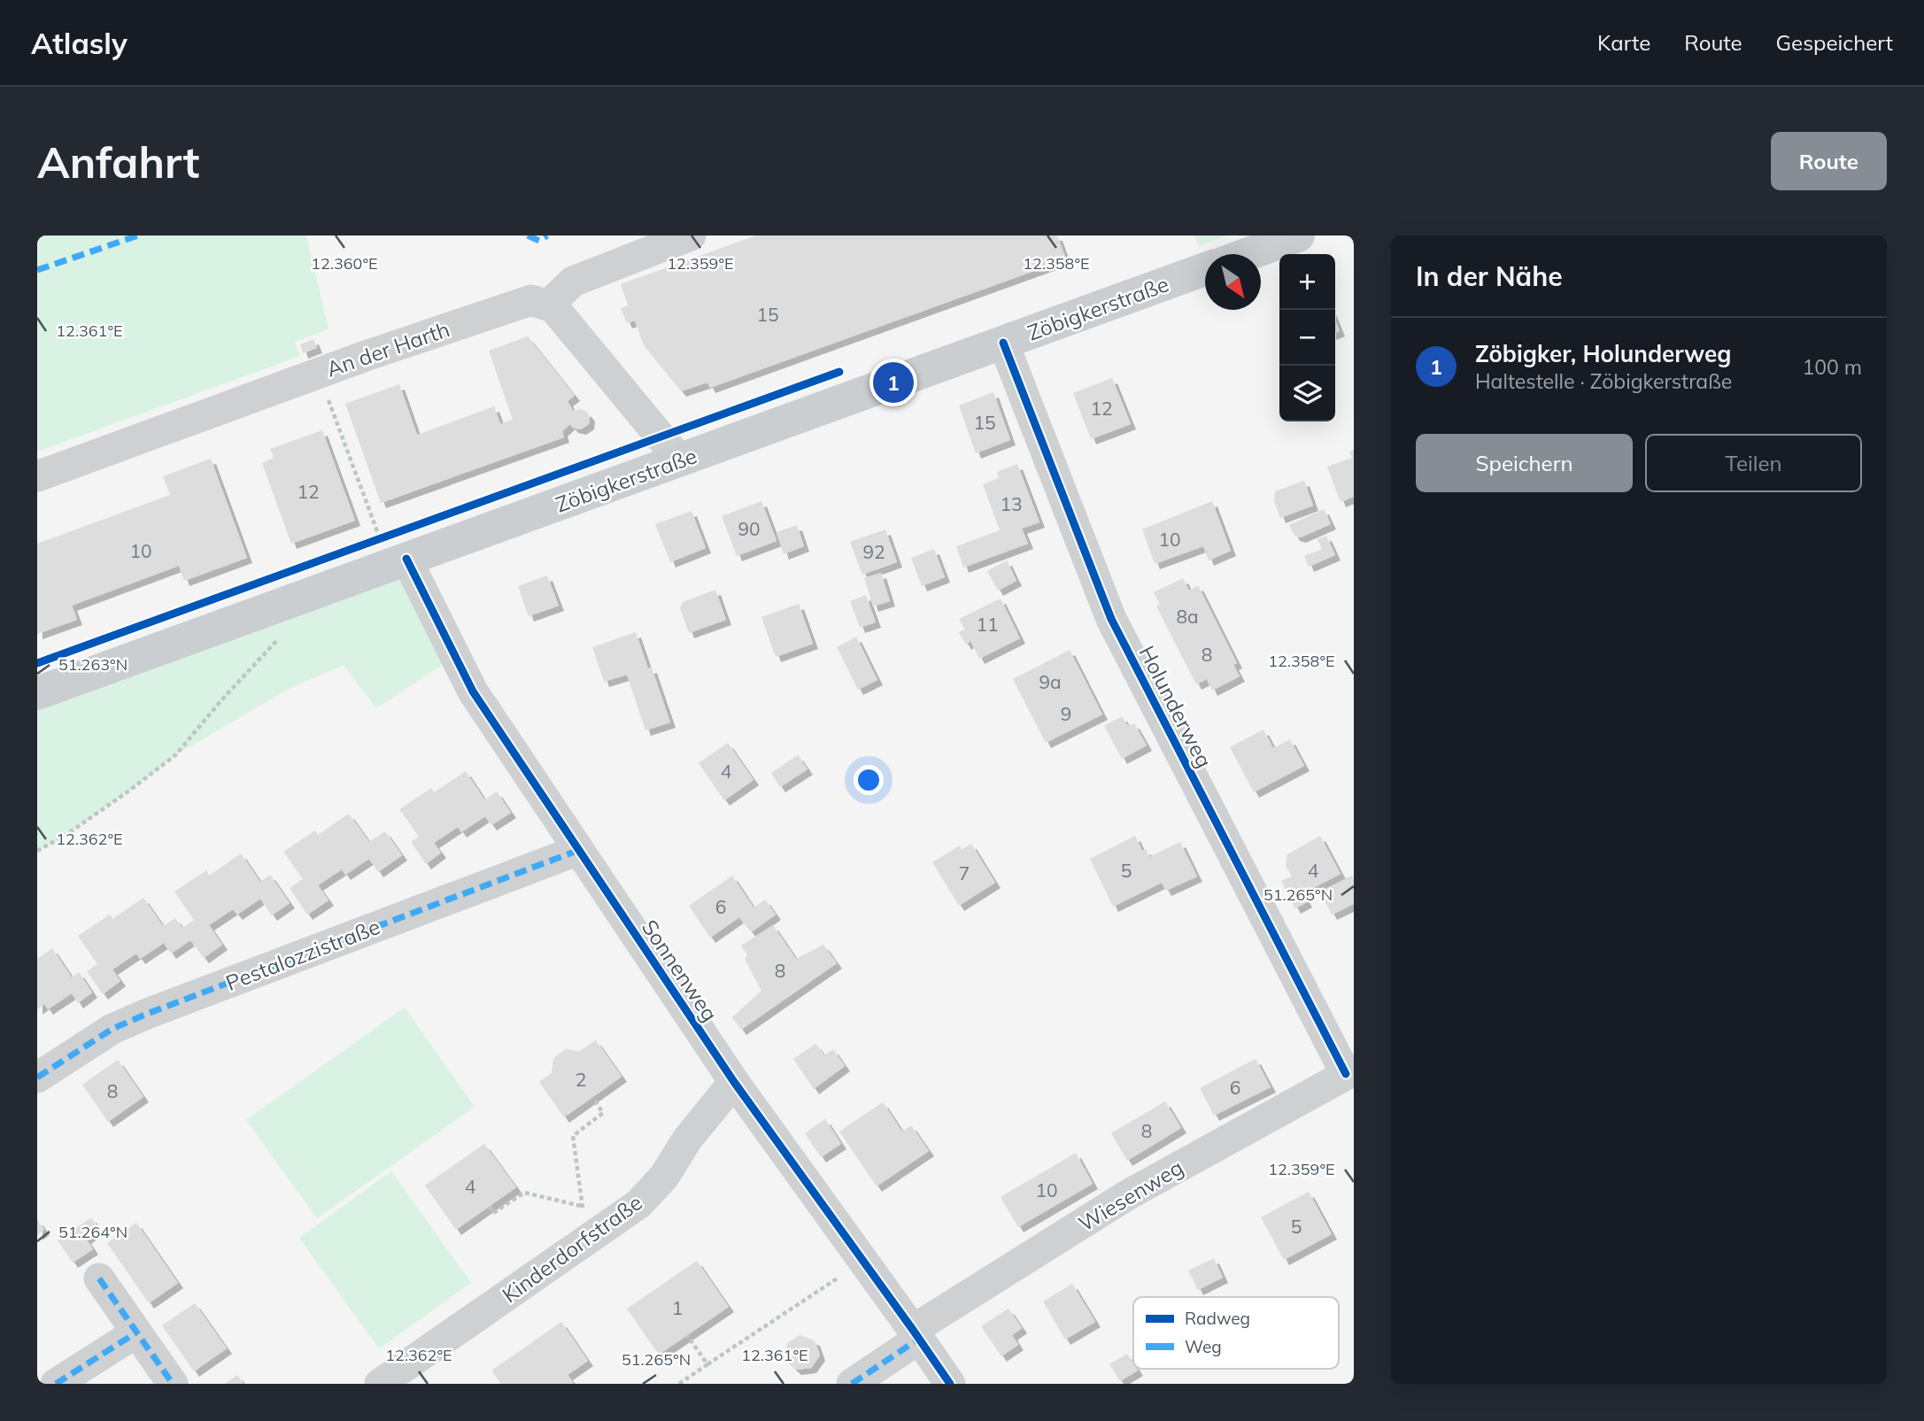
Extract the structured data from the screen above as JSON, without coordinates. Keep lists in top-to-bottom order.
{
  "streets": {
    "main road": ["Zöbigkerstraße"],
    "street": [
      "An der Harth",
      "Holunderweg",
      "Pestalozzistraße",
      "Sonnenweg",
      "Wiesenweg",
      "Kinderdorfstraße"
    ]
  },
  "crossings": [
    ["Zöbigkerstraße", "Holunderweg"],
    ["Zöbigkerstraße", "Sonnenweg"],
    ["Holunderweg", "Wiesenweg"],
    ["Pestalozzistraße", "Sonnenweg"],
    ["Sonnenweg", "Wiesenweg"],
    ["Sonnenweg", "Kinderdorfstraße"]
  ],
  "house_numbers": [
    "15",
    "12",
    "15",
    "12",
    "13",
    "90",
    "10",
    "10",
    "92",
    "8a",
    "11",
    "8",
    "9a",
    "9",
    "4",
    "5",
    "4",
    "7",
    "6",
    "8",
    "2",
    "6",
    "8",
    "8",
    "4",
    "10",
    "5",
    "1"
  ],
  "legend": ["Radweg", "Weg"],
  "north": "bottom right",
  "page": {
    "header": "Atlasly",
    "nav": ["Karte", "Route", "Gespeichert"],
    "buttons": [
      "Route",
      ["Speichern", "Teilen"]
    ],
    "title": "Anfahrt",
    "heading": "In der Nähe",
    "map_buttons": ["+", "−"],
    "list": [
      {
        "mark": "1",
        "name": "Zöbigker, Holunderweg",
        "note": "Haltestelle · Zöbigkerstraße",
        "value": "100 m"
      }
    ],
    "pins": "1"
  },
  "coordinates": [
    "12.359°E",
    "12.358°E",
    "12.360°E",
    "12.361°E",
    "51.263°N",
    "12.362°E",
    "51.265°N",
    "51.264°N"
  ]
}
